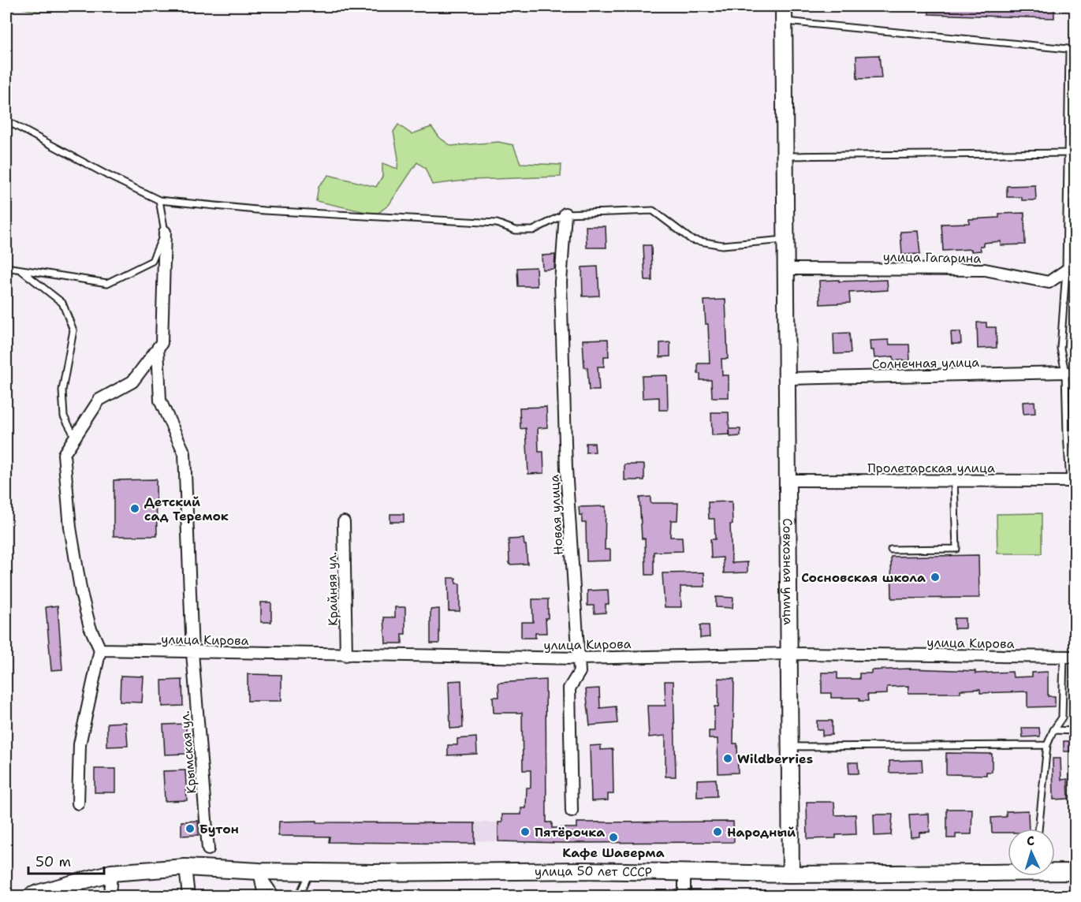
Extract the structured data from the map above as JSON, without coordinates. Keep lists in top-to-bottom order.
{
  "streets": {
    "main road": ["Совхозная улица", "улица 50 лет СССР"],
    "street": [
      "улица Гагарина",
      "Солнечная улица",
      "Пролетарская улица",
      "Новая улица",
      "Крайняя ул.",
      "улица Кирова",
      "Крымская ул."
    ]
  },
  "crossings": [
    ["улица Гагарина", "Совхозная улица"],
    ["Солнечная улица", "Совхозная улица"],
    ["Пролетарская улица", "Совхозная улица"],
    ["Новая улица", "улица Кирова"],
    ["Совхозная улица", "улица Кирова"],
    ["Совхозная улица", "улица 50 лет СССР"],
    ["Крайняя ул.", "улица Кирова"],
    ["улица Кирова", "Крымская ул."]
  ],
  "places": [
    "Детский сад Теремок",
    "Сосновская школа",
    "Wildberries",
    "Бутон",
    "Пятёрочка",
    "Народный",
    "Кафе Шаверма"
  ],
  "scale_bar": "50 m",
  "north": "top"
}
